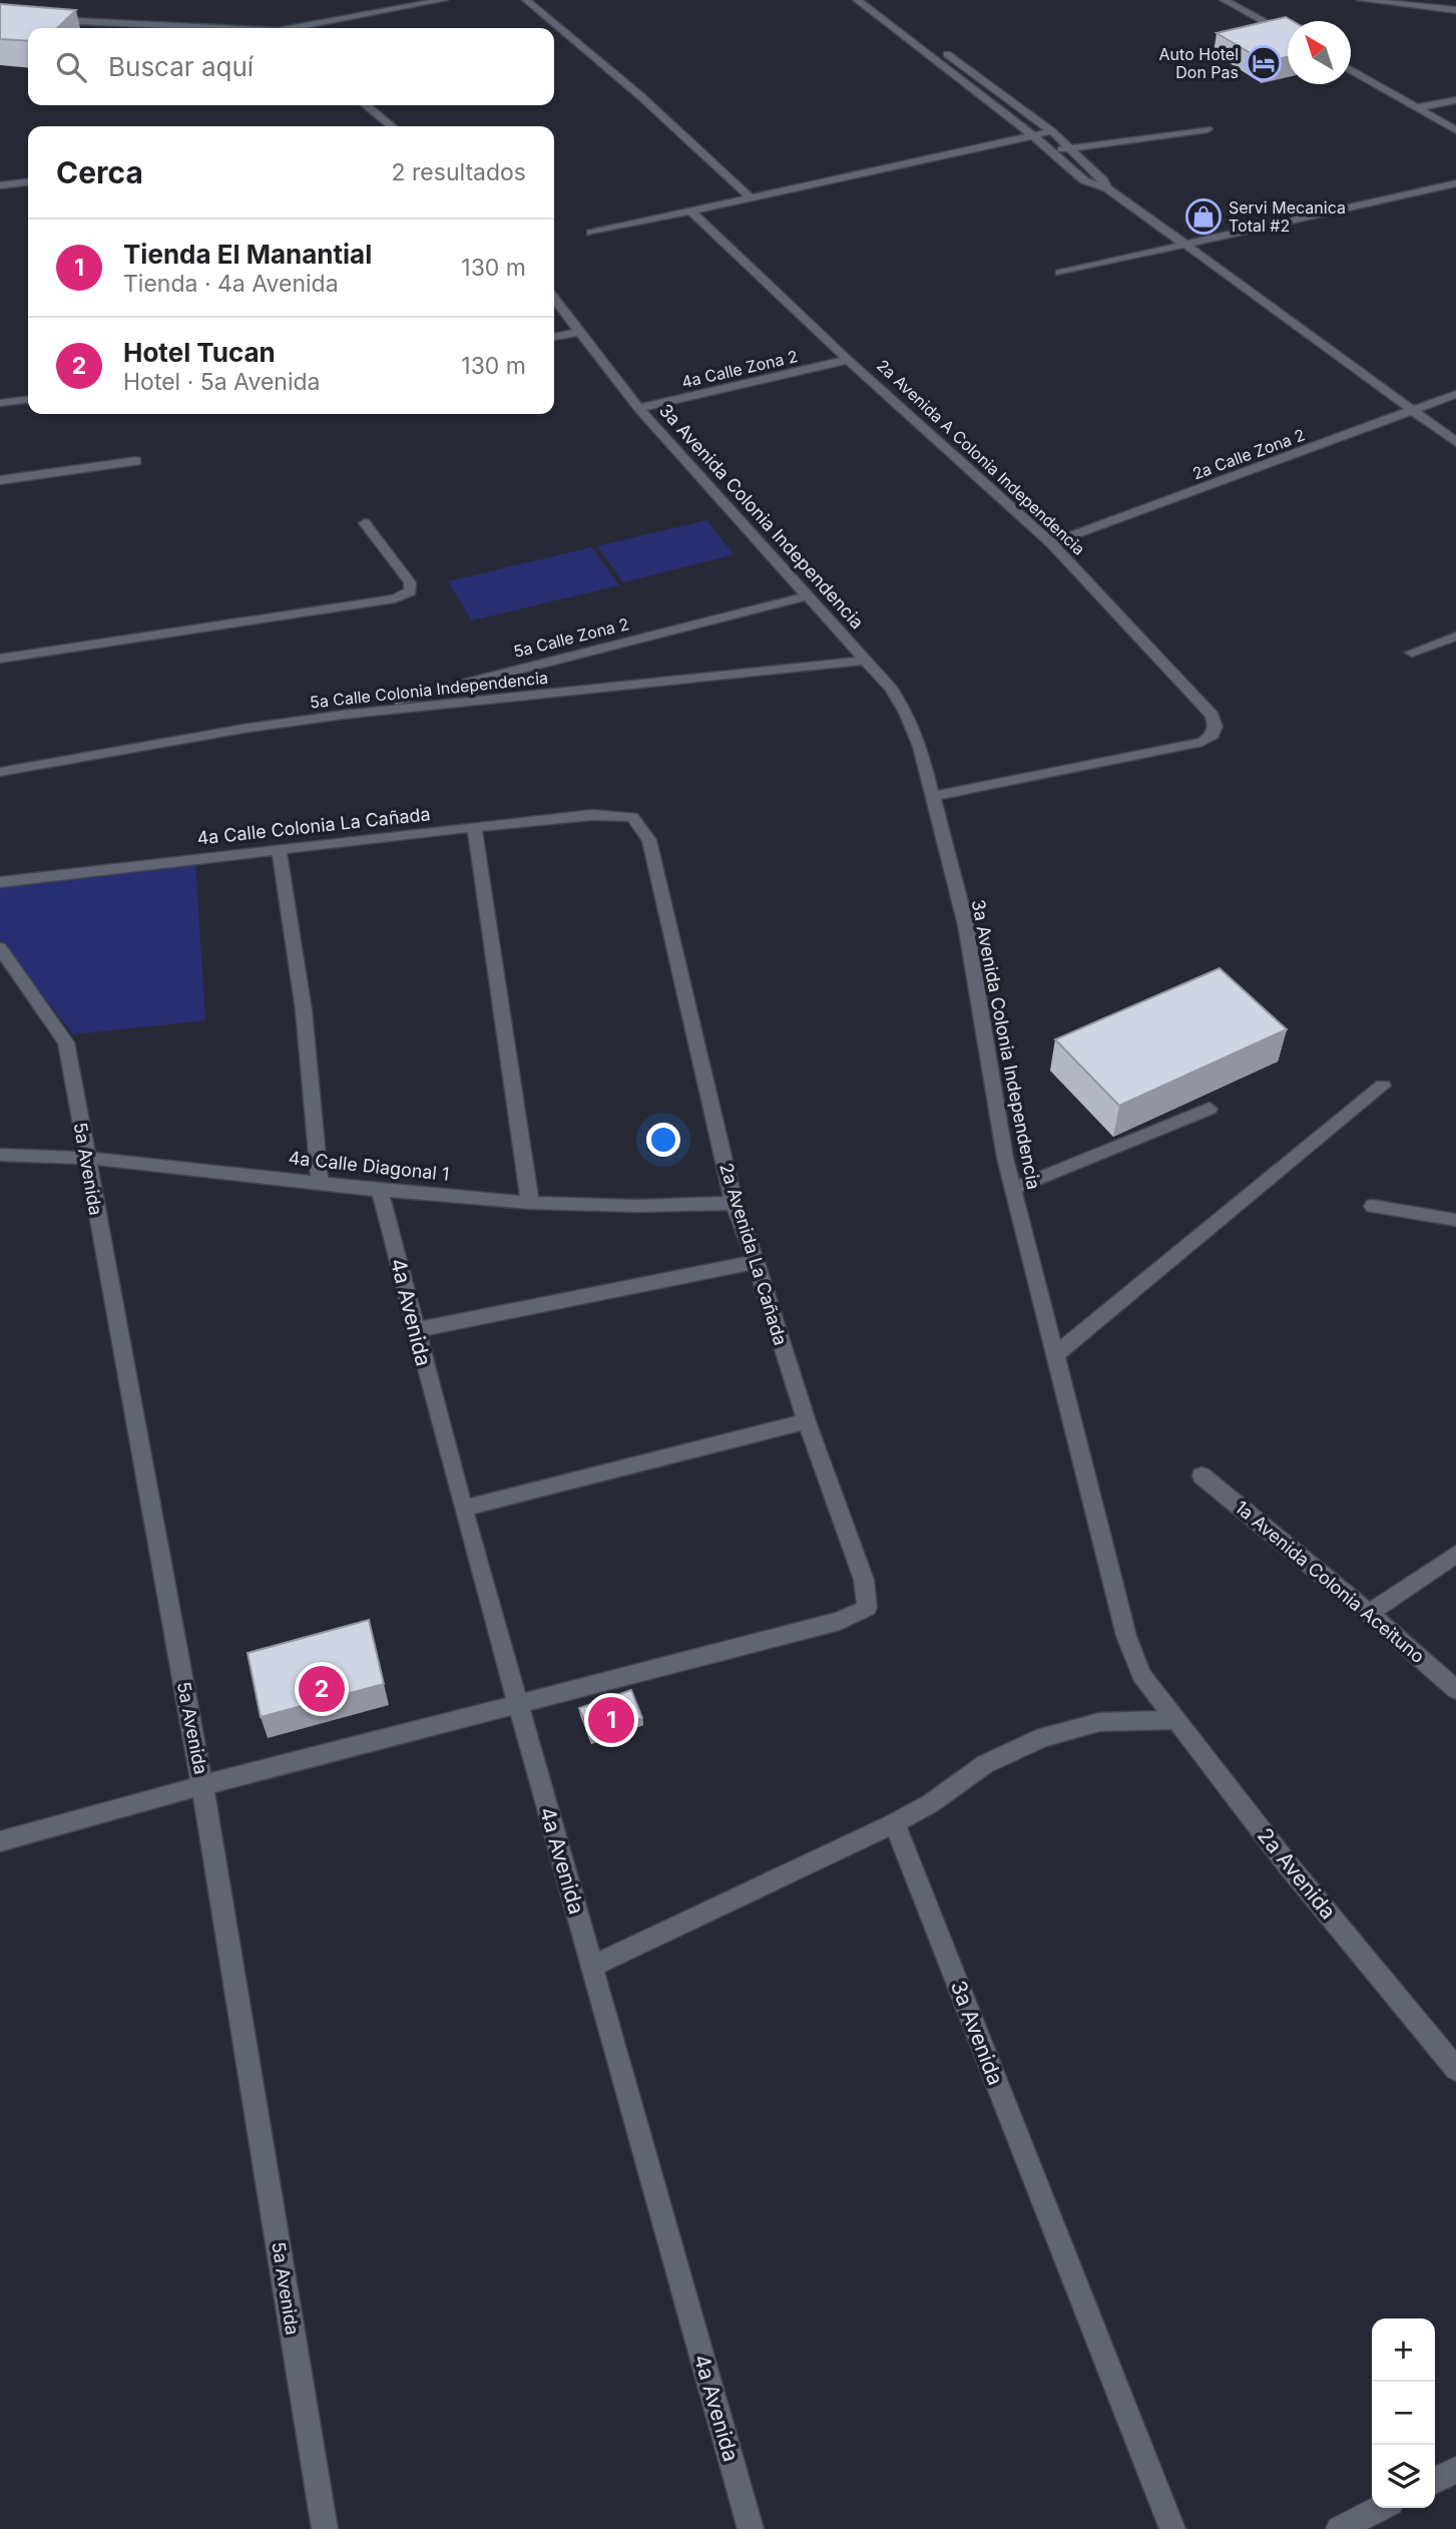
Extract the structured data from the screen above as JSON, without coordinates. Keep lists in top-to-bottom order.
{
  "streets": {
    "street": [
      "4a Calle Zona 2",
      "2a Calle Zona 2",
      "2a Avenida A Colonia Independencia",
      "3a Avenida Colonia Independencia",
      "5a Calle Zona 2",
      "5a Calle Colonia Independencia",
      "4a Calle Colonia La Cañada",
      "4a Calle Diagonal 1",
      "5a Avenida",
      "2a Avenida La Cañada",
      "4a Avenida",
      "1a Avenida Colonia Aceituno",
      "2a Avenida",
      "3a Avenida"
    ]
  },
  "crossings": [
    ["4a Calle Zona 2", "2a Avenida A Colonia Independencia"],
    ["4a Calle Zona 2", "3a Avenida Colonia Independencia"],
    ["2a Calle Zona 2", "2a Avenida A Colonia Independencia"],
    ["2a Avenida A Colonia Independencia", "3a Avenida Colonia Independencia"],
    ["3a Avenida Colonia Independencia", "5a Calle Zona 2"],
    ["3a Avenida Colonia Independencia", "5a Calle Colonia Independencia"],
    ["3a Avenida Colonia Independencia", "2a Avenida"],
    ["5a Calle Zona 2", "5a Calle Colonia Independencia"],
    ["4a Calle Colonia La Cañada", "2a Avenida La Cañada"],
    ["4a Calle Diagonal 1", "5a Avenida"],
    ["4a Calle Diagonal 1", "2a Avenida La Cañada"],
    ["4a Calle Diagonal 1", "4a Avenida"],
    ["2a Avenida La Cañada", "4a Avenida"]
  ],
  "places": {
    "hotel": ["Auto Hotel Don Pas"],
    "shop": ["Servi Mecanica Total #2"]
  },
  "north": "top left",
  "page": {
    "search": "Buscar aquí",
    "heading": ["Cerca", "2 resultados"],
    "list": [
      {
        "mark": "1",
        "name": "Tienda El Manantial",
        "note": "Tienda · 4a Avenida",
        "value": "130 m"
      },
      {
        "mark": "2",
        "name": "Hotel Tucan",
        "note": "Hotel · 5a Avenida",
        "value": "130 m"
      }
    ],
    "pins": ["2", "1"],
    "map_buttons": ["+", "−"]
  }
}
